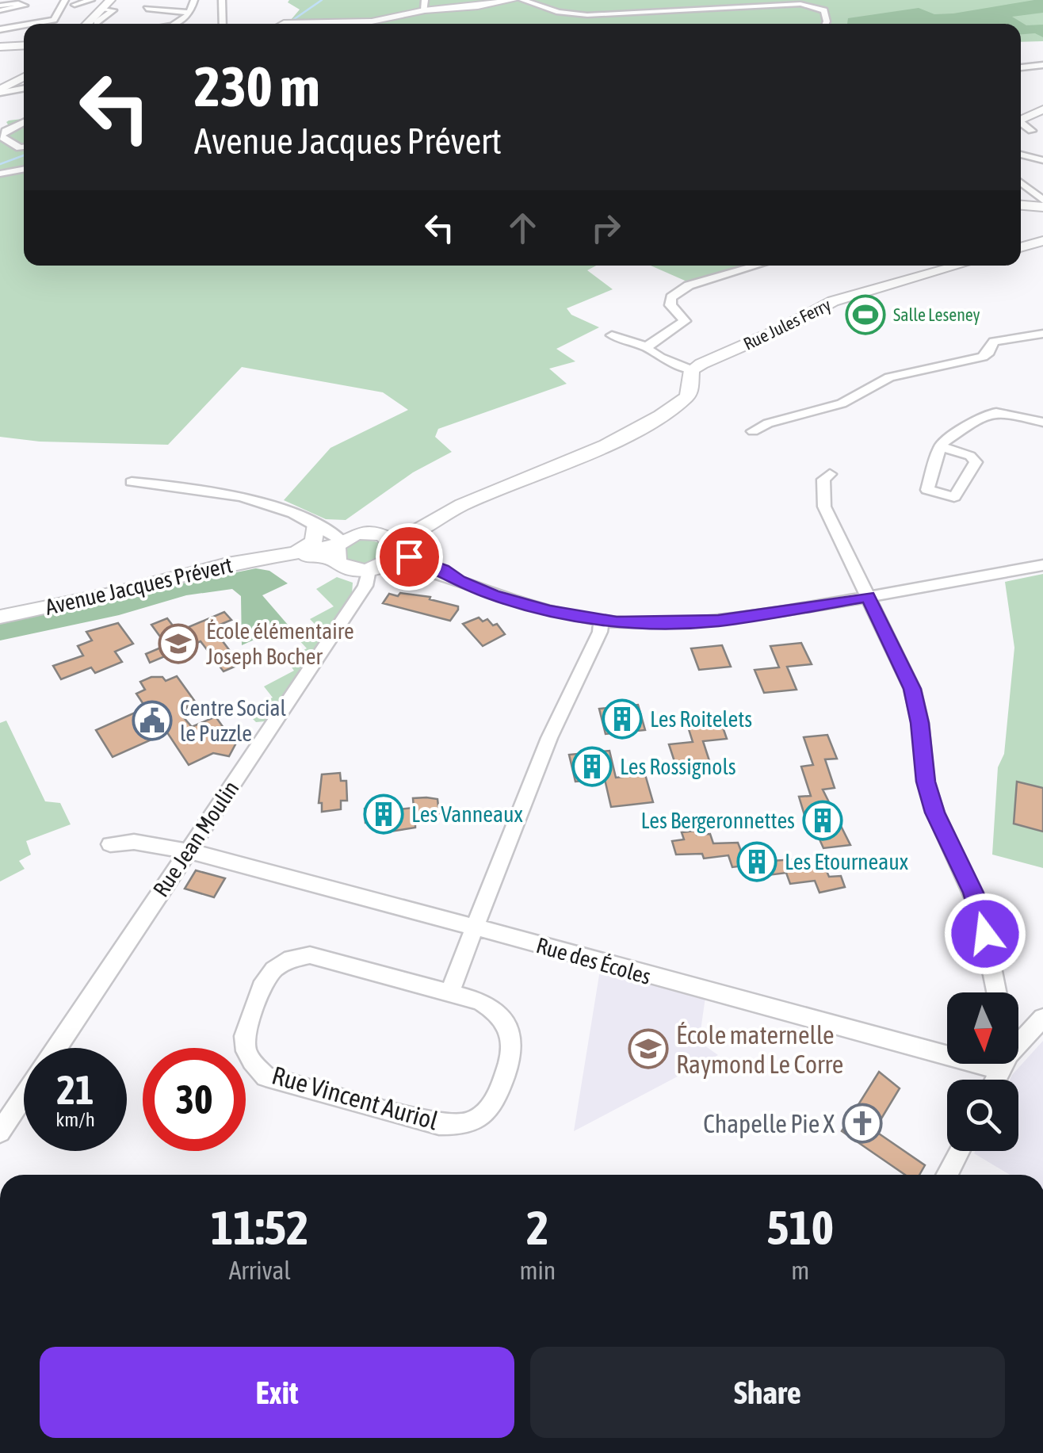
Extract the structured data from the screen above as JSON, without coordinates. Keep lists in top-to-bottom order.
{
  "streets": {
    "street": [
      "Rue Jules Ferry",
      "Avenue Jacques Prévert",
      "Rue Jean Moulin",
      "Rue des Écoles",
      "Rue Vincent Auriol"
    ]
  },
  "crossings": [
    ["Rue Jean Moulin", "Rue des Écoles"]
  ],
  "places": {
    "sports": ["Salle Leseney"],
    "school or university": ["École élémentaire Joseph Bocher", "École maternelle Raymond Le Corre"],
    "building": [
      "Les Roitelets",
      "Les Rossignols",
      "Les Vanneaux",
      "Les Bergeronnettes",
      "Les Etourneaux"
    ],
    "public building": ["Centre Social le Puzzle"],
    "church": ["Chapelle Pie X"]
  },
  "north": "bottom",
  "page": {
    "turn": ["230 m", "Avenue Jacques Prévert"],
    "speed": "21 km/h",
    "limit": "30",
    "eta": [
      "11:52",
      "Arrival",
      "2",
      "min",
      "510",
      "m"
    ],
    "buttons": ["Exit", "Share"]
  }
}
